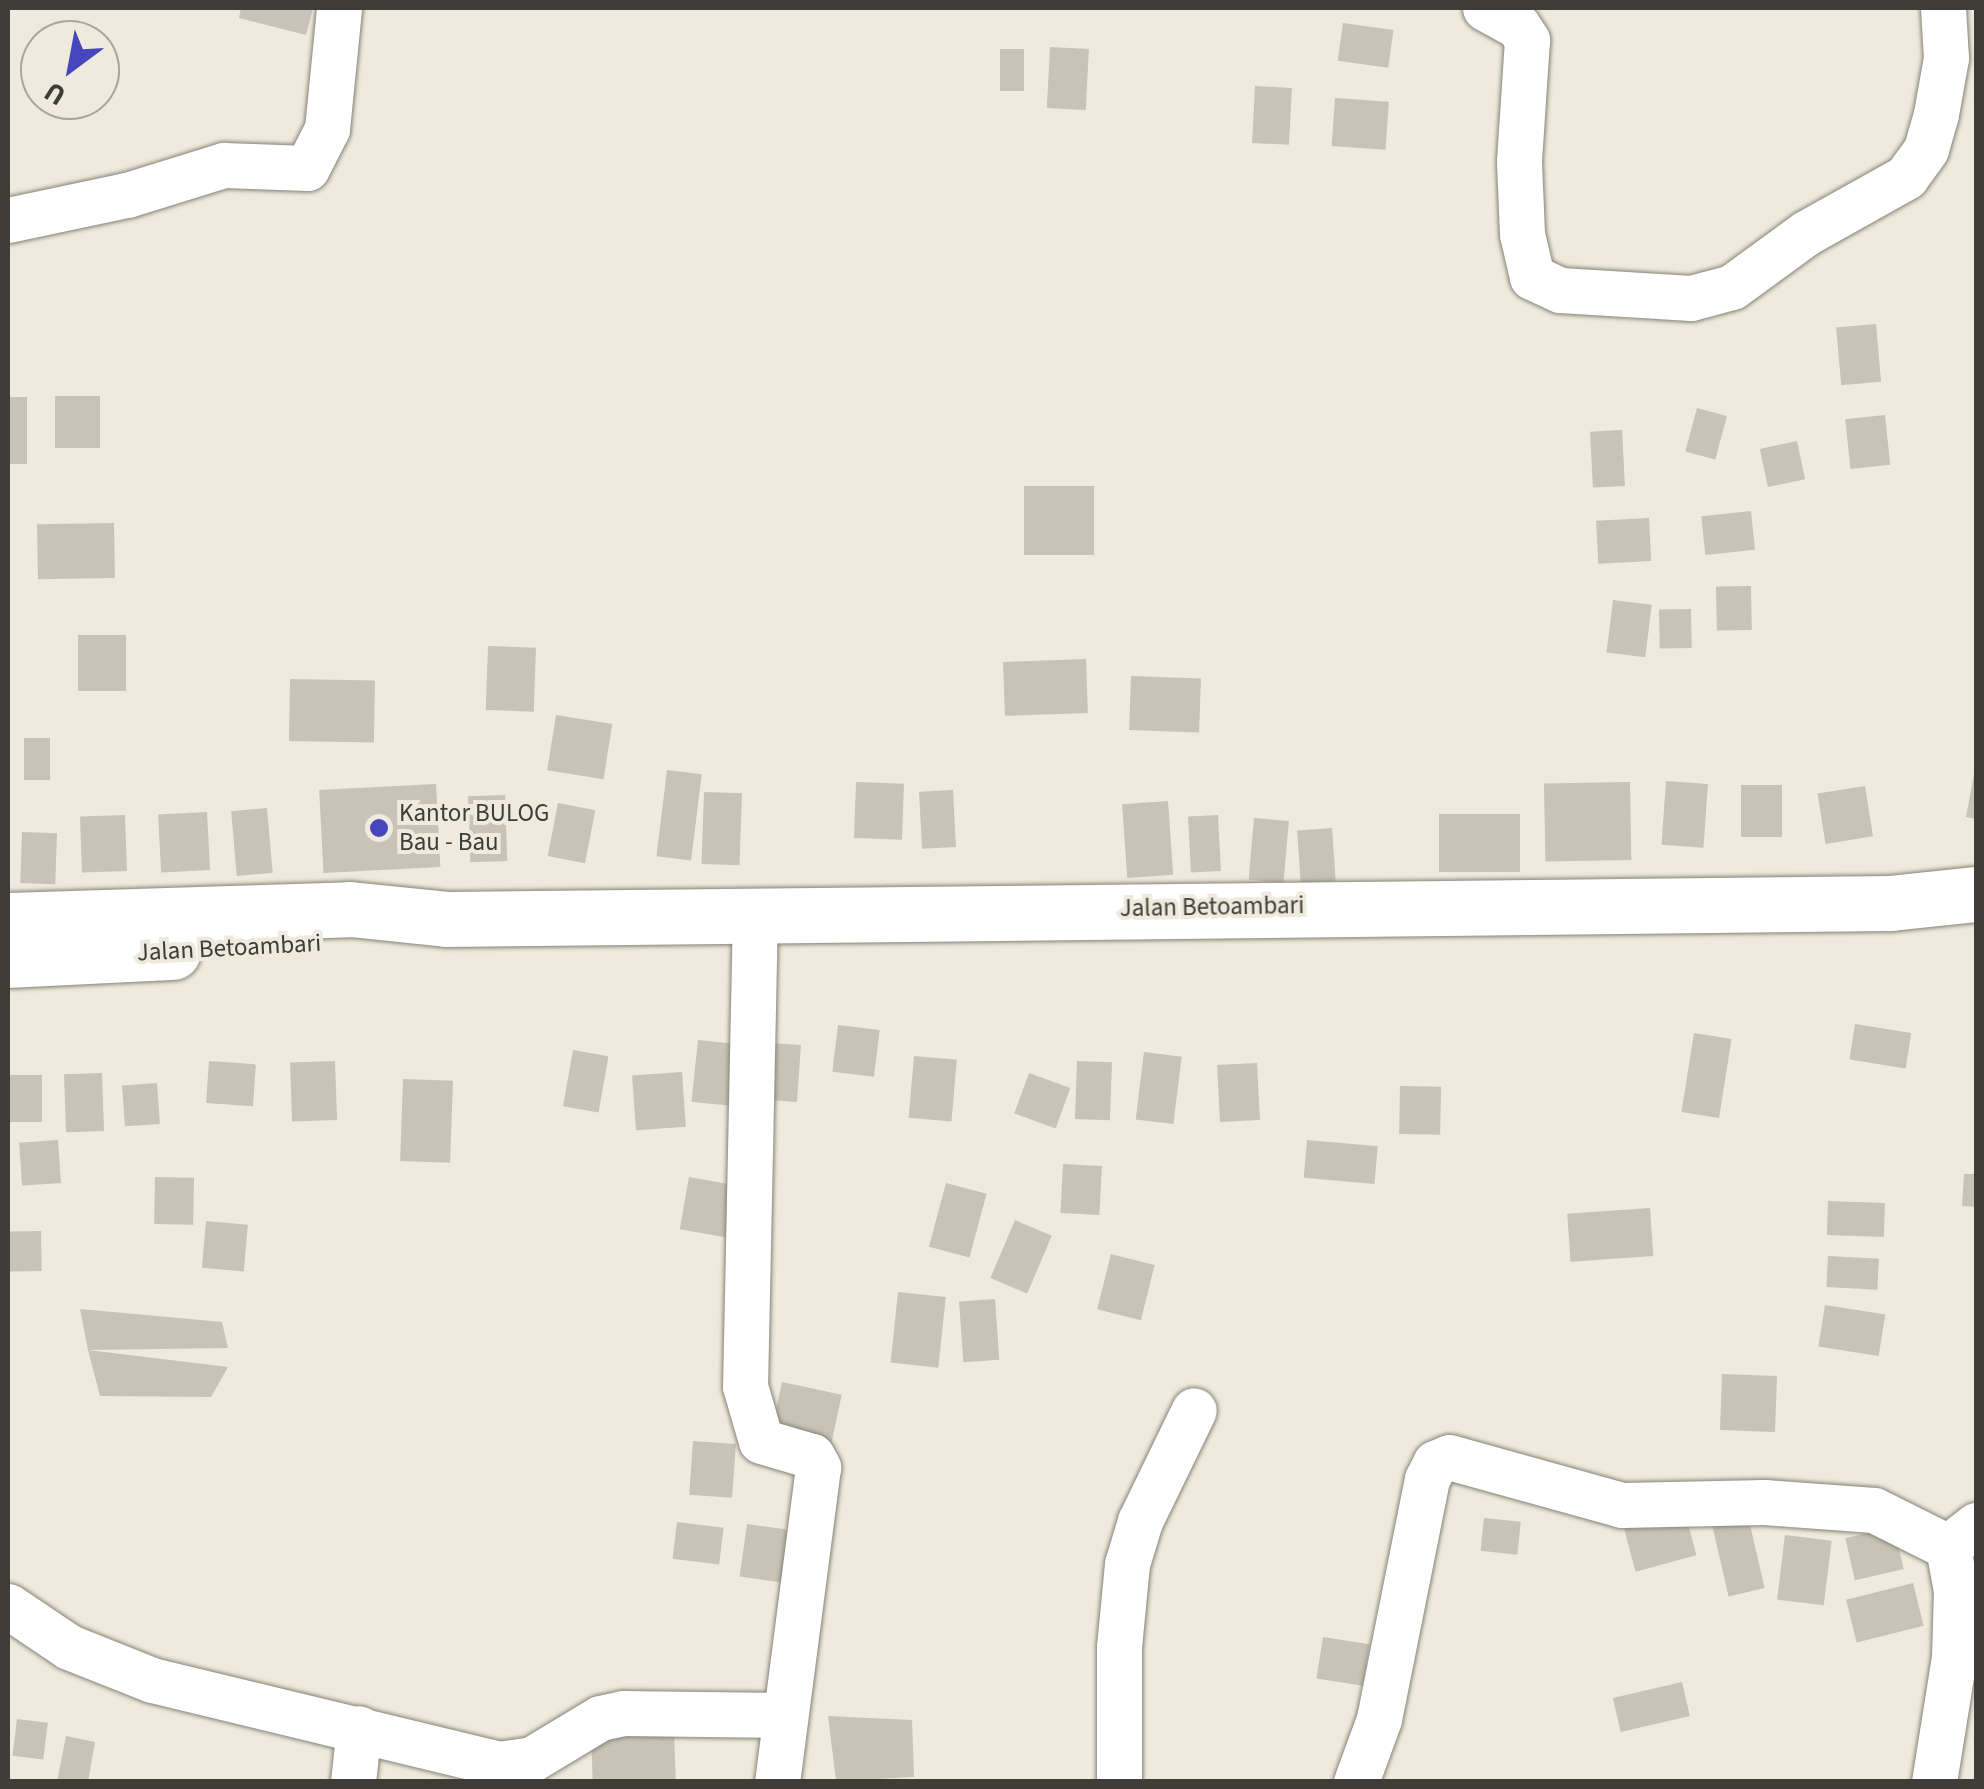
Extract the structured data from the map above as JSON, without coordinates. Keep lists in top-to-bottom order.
{
  "streets": {
    "main road": ["Jalan Betoambari"]
  },
  "places": ["Kantor BULOG Bau - Bau"],
  "north": "bottom left"
}
